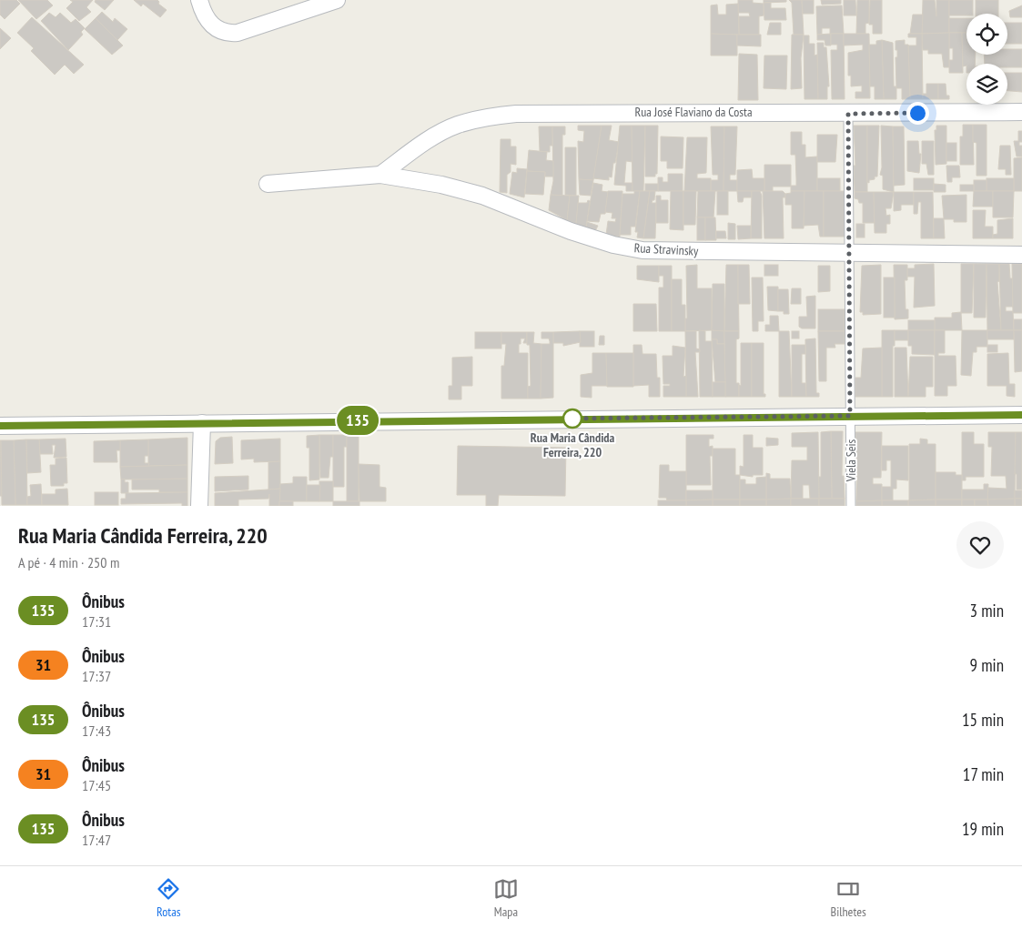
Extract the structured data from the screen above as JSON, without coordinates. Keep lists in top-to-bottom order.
{
  "streets": {
    "street": ["Rua José Flaviano da Costa", "Rua Stravinsky"],
    "lane": ["Viela Seis"]
  },
  "crossings": [
    ["Rua José Flaviano da Costa", "Rua Stravinsky"],
    ["Rua José Flaviano da Costa", "Viela Seis"],
    ["Rua Stravinsky", "Viela Seis"]
  ],
  "places": ["Rua Maria Cândida Ferreira, 220"],
  "lines": ["bus line 135"],
  "page": {
    "on_map": "135",
    "heading": ["Rua Maria Cândida Ferreira, 220", "A pé · 4 min · 250 m"],
    "list": [
      {
        "mark": "135",
        "name": "Ônibus",
        "note": "17:31",
        "value": "3 min"
      },
      {
        "mark": "31",
        "name": "Ônibus",
        "note": "17:37",
        "value": "9 min"
      },
      {
        "mark": "135",
        "name": "Ônibus",
        "note": "17:43",
        "value": "15 min"
      },
      {
        "mark": "31",
        "name": "Ônibus",
        "note": "17:45",
        "value": "17 min"
      },
      {
        "mark": "135",
        "name": "Ônibus",
        "note": "17:47",
        "value": "19 min"
      }
    ],
    "tabs": ["Rotas", "Mapa", "Bilhetes"]
  }
}
